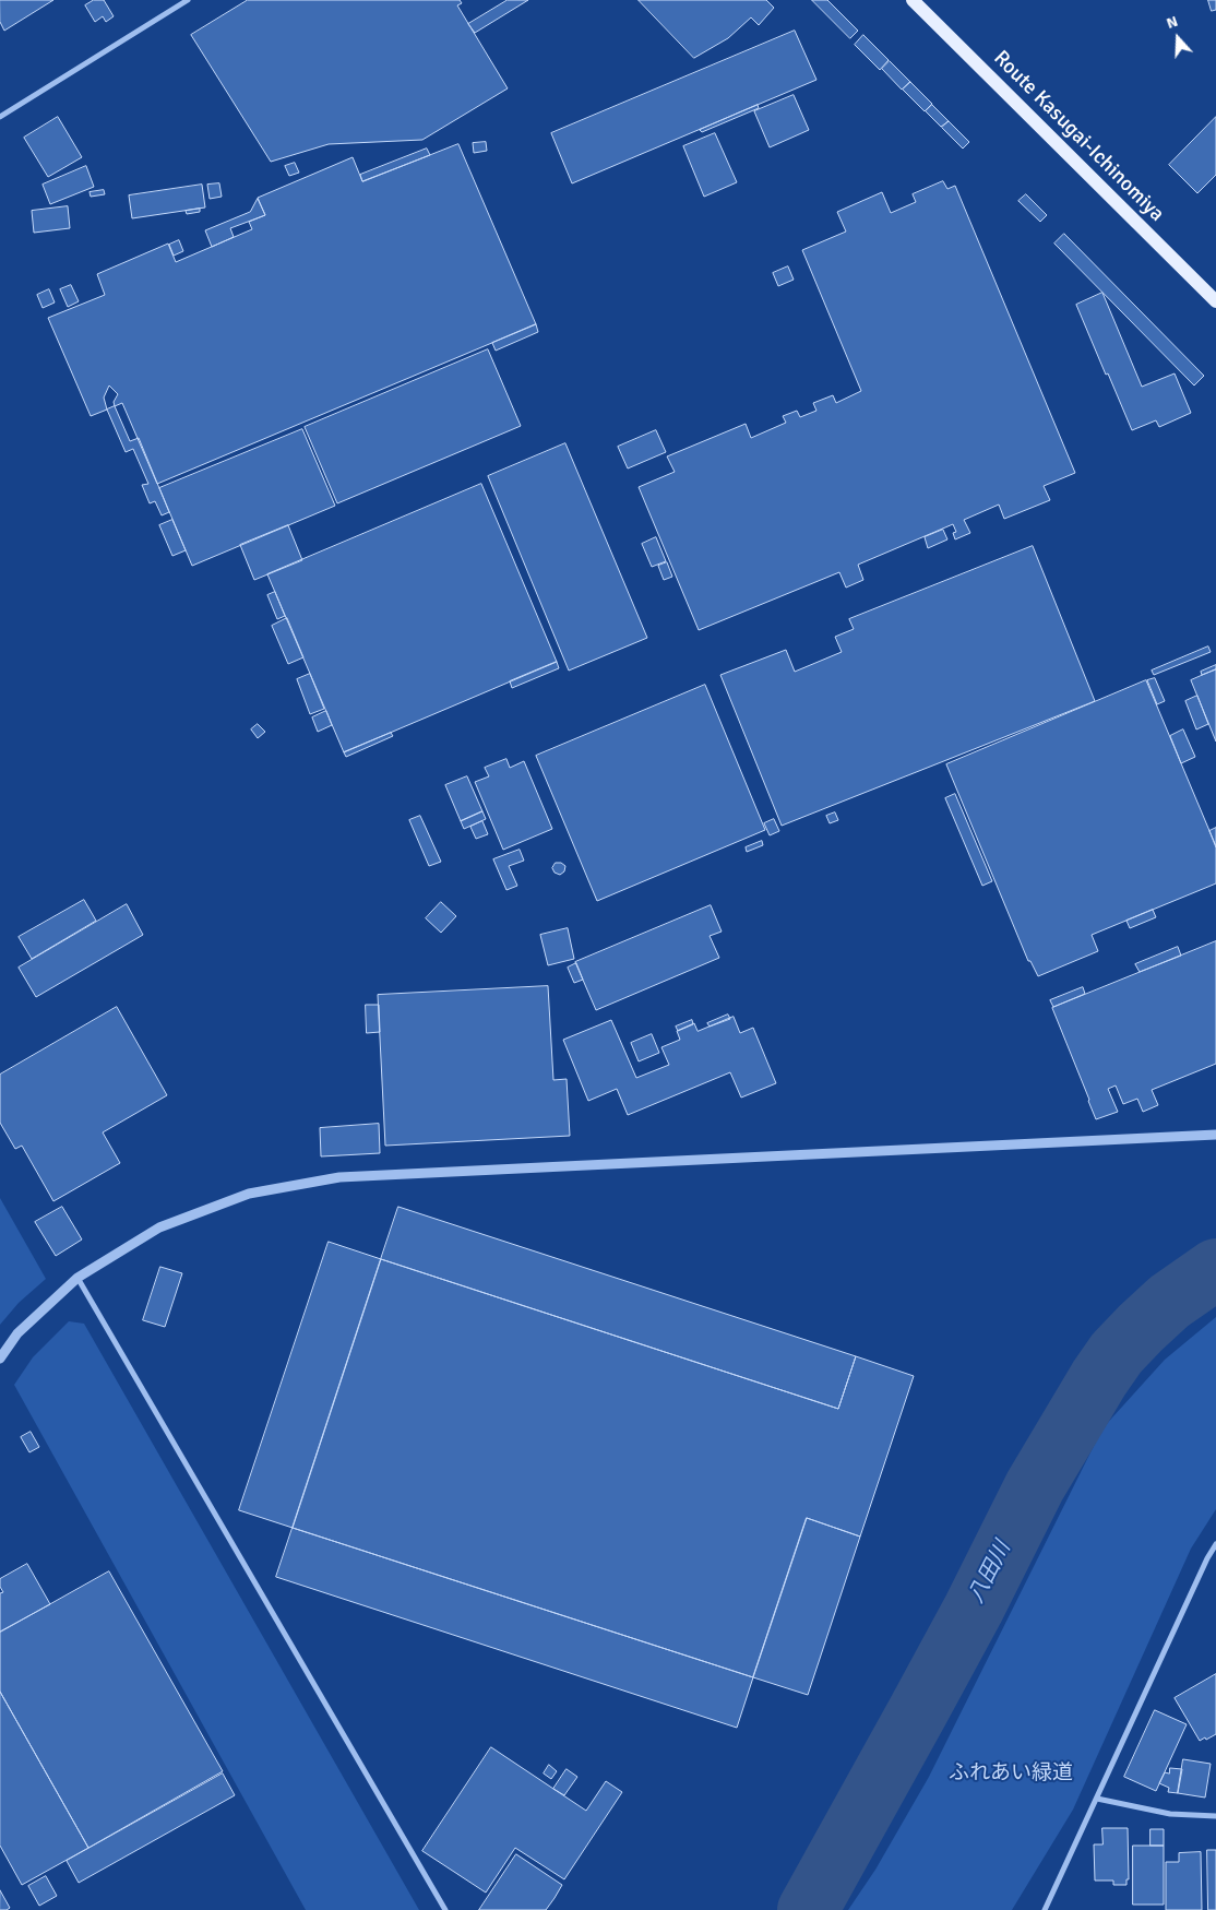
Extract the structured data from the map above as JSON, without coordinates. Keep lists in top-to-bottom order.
{
  "streets": {
    "main road": ["Route Kasugai-Ichinomiya"]
  },
  "water": ["八田川"],
  "parks": ["ふれあい緑道"],
  "north": "top"
}
